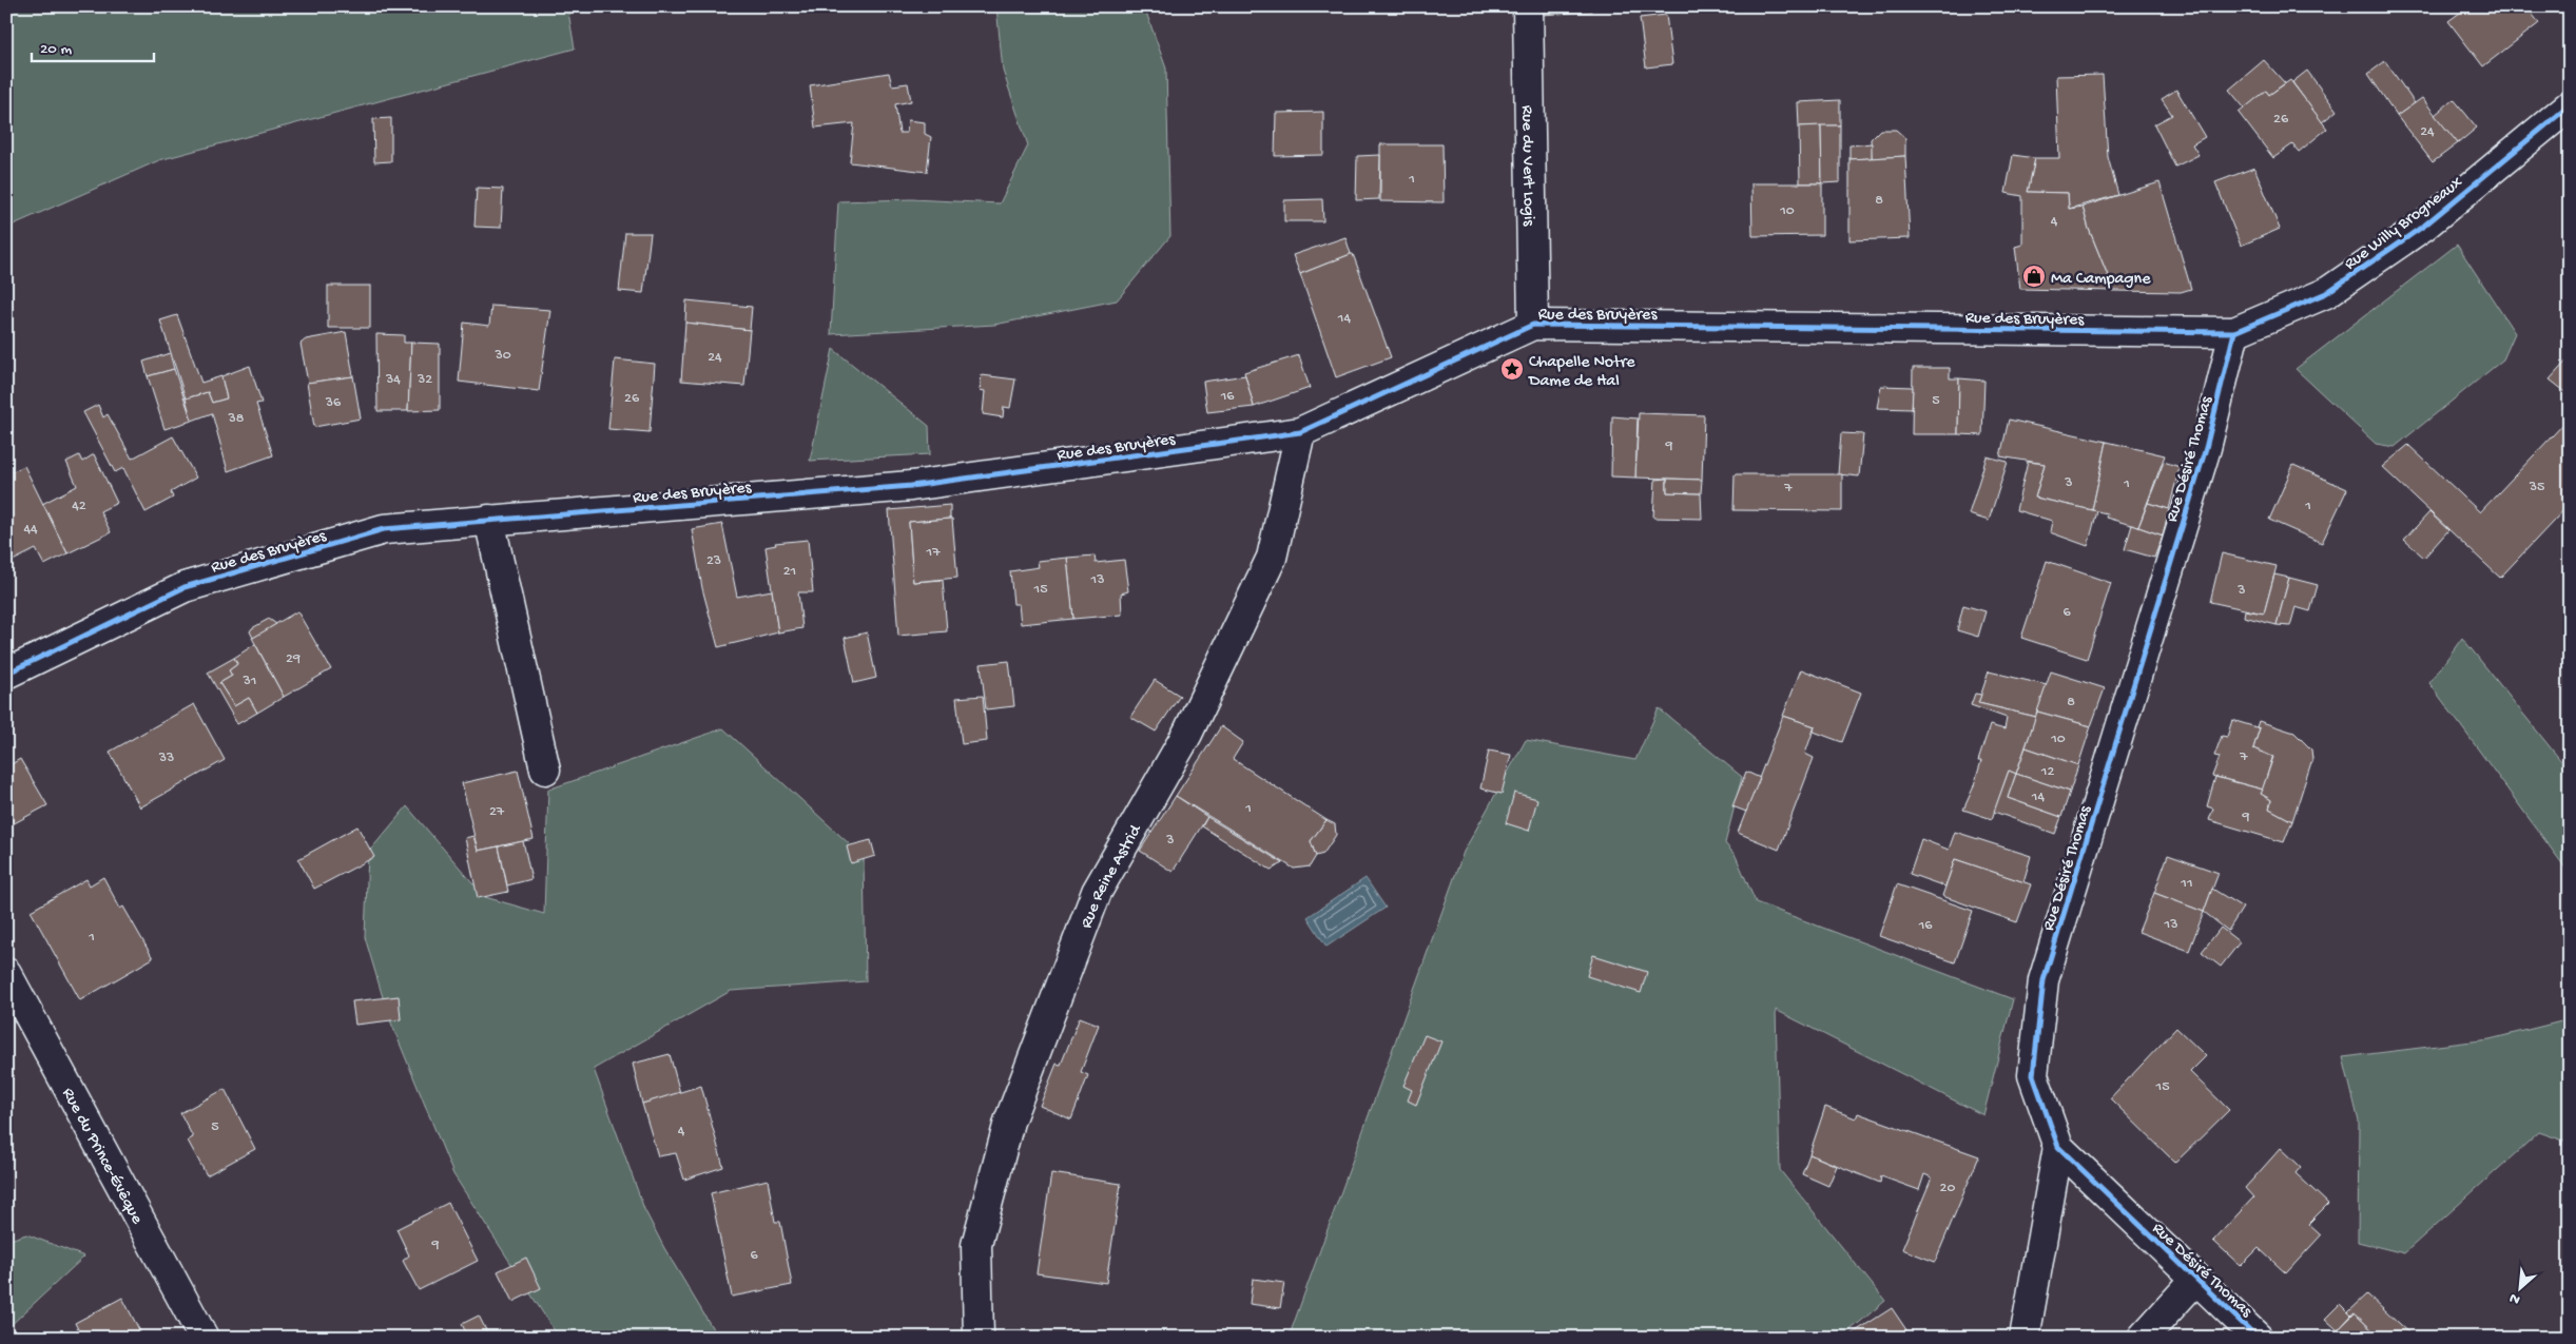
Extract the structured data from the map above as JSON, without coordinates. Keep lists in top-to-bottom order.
{
  "streets": {
    "street": [
      "Rue du Vert Logis",
      "Rue Willy Brogneaux",
      "Rue des Bruyères",
      "Rue Désiré Thomas",
      "Rue Reine Astrid",
      "Rue du Prince-Évêque"
    ]
  },
  "crossings": [
    ["Rue du Vert Logis", "Rue des Bruyères"],
    ["Rue Willy Brogneaux", "Rue des Bruyères"],
    ["Rue Willy Brogneaux", "Rue Désiré Thomas"],
    ["Rue des Bruyères", "Rue Désiré Thomas"],
    ["Rue des Bruyères", "Rue Reine Astrid"]
  ],
  "places": {
    "shop": ["Ma Campagne"],
    "place": ["Chapelle Notre Dame de Hal"]
  },
  "house_numbers": [
    "26",
    "24",
    "1",
    "8",
    "10",
    "4",
    "14",
    "30",
    "24",
    "34",
    "32",
    "16",
    "26",
    "5",
    "36",
    "38",
    "9",
    "3",
    "1",
    "35",
    "7",
    "42",
    "1",
    "44",
    "17",
    "23",
    "21",
    "13",
    "15",
    "3",
    "6",
    "29",
    "31",
    "8",
    "10",
    "7",
    "33",
    "12",
    "14",
    "1",
    "27",
    "9",
    "3",
    "11",
    "13",
    "16",
    "1",
    "15",
    "5",
    "4",
    "20",
    "9",
    "6"
  ],
  "scale_bar": "20 m",
  "north": "bottom left"
}
